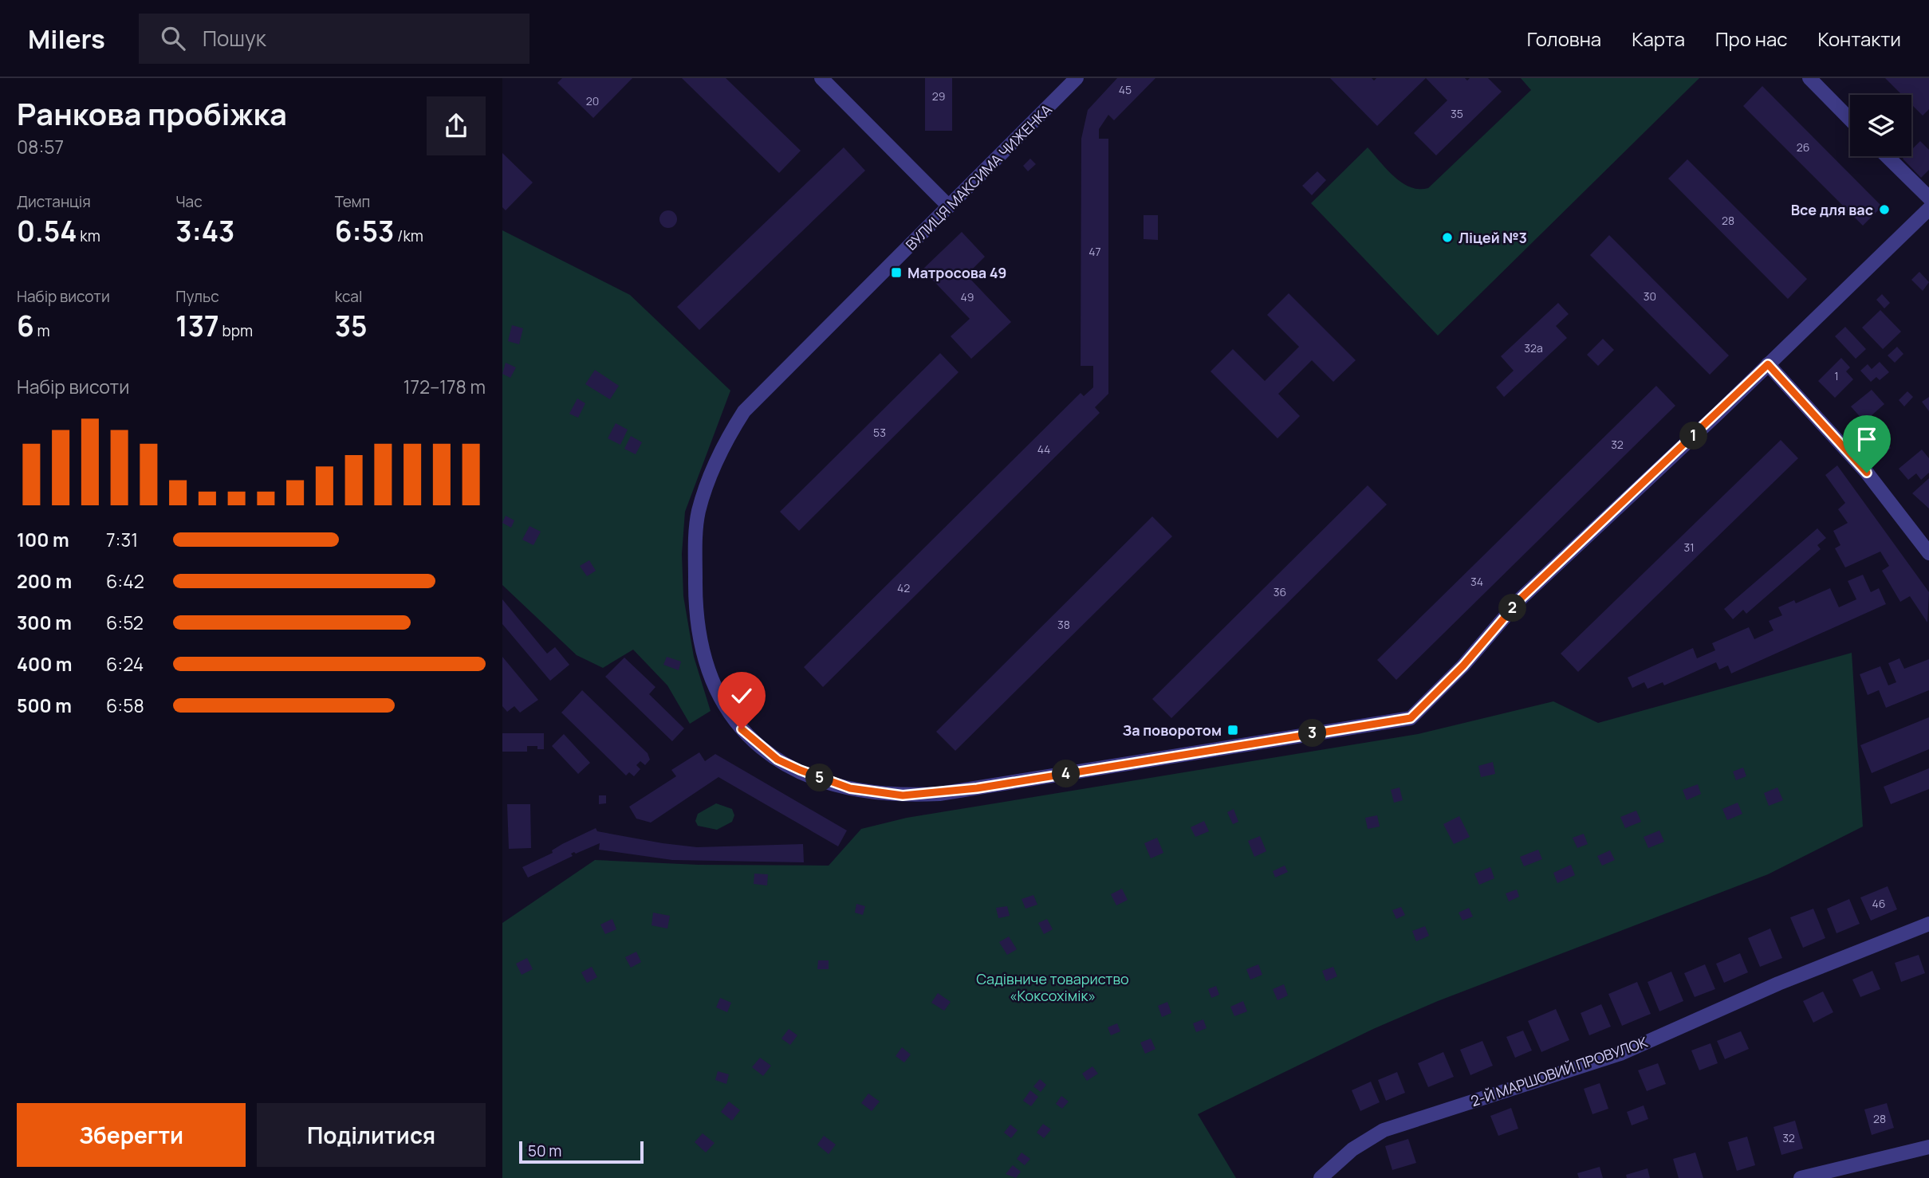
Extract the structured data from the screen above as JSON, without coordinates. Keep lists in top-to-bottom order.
{
  "streets": {
    "street": ["ВУЛИЦЯ МАКСИМА ЧИЖЕНКА", "2-Й МАРШОВИЙ ПРОВУЛОК"]
  },
  "parks": ["Садівниче товариство «Коксохімік»"],
  "places": {
    "other": ["Все для вас", "Ліцей №3"],
    "transit": ["Матросова 49", "За поворотом"]
  },
  "house_numbers": [
    "45",
    "29",
    "20",
    "35",
    "26",
    "28",
    "47",
    "30",
    "49",
    "32а",
    "1",
    "53",
    "32",
    "44",
    "31",
    "34",
    "42",
    "36",
    "38",
    "46",
    "28",
    "32"
  ],
  "scale_bar": "50 m",
  "page": {
    "header": "Milers",
    "search": "Пошук",
    "nav": [
      "Головна",
      "Карта",
      "Про нас",
      "Контакти"
    ],
    "heading": ["Ранкова пробіжка", "08:57"],
    "stats": [
      ["Дистанція", "0.54 km"],
      ["Час", "3:43"],
      ["Темп", "6:53 /km"],
      ["Набір висоти", "6 m"],
      ["Пульс", "137 bpm"],
      ["kcal", "35"]
    ],
    "chart": ["Набір висоти", "172–178 m"],
    "pins": [
      "1",
      "2",
      "3",
      "4",
      "5"
    ],
    "list": [
      {
        "name": "100 m",
        "note": "7:31"
      },
      {
        "name": "200 m",
        "note": "6:42"
      },
      {
        "name": "300 m",
        "note": "6:52"
      },
      {
        "name": "400 m",
        "note": "6:24"
      },
      {
        "name": "500 m",
        "note": "6:58"
      }
    ],
    "buttons": ["Зберегти", "Поділитися"],
    "scale": "50 m"
  }
}
